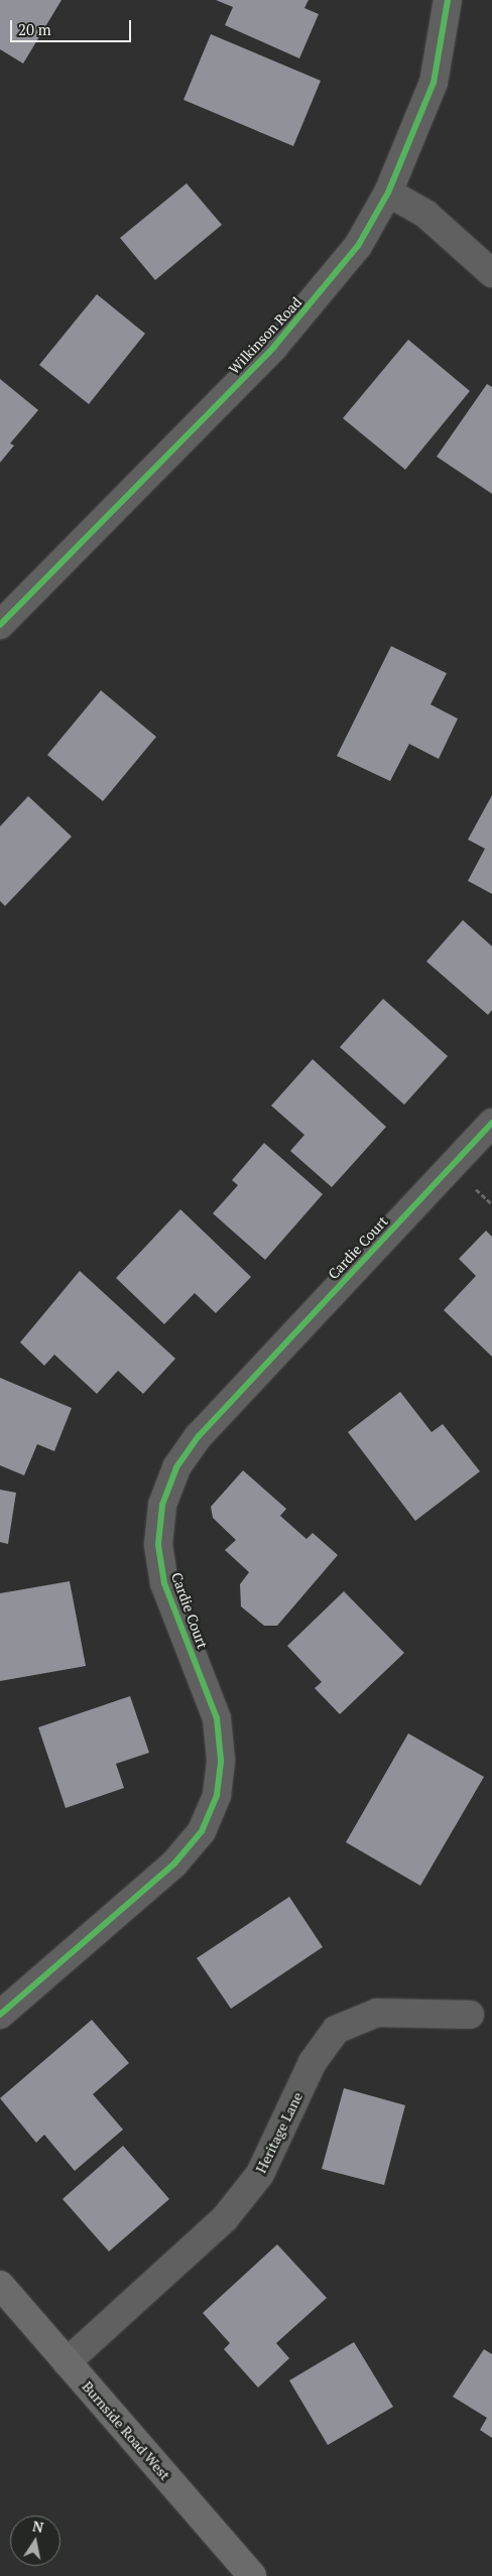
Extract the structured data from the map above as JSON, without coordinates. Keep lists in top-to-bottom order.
{
  "streets": {
    "street": [
      "Wilkinson Road",
      "Cardie Court",
      "Heritage Lane",
      "Burnside Road West"
    ]
  },
  "crossings": [
    ["Heritage Lane", "Burnside Road West"]
  ],
  "scale_bar": "20 m",
  "north": "top"
}
